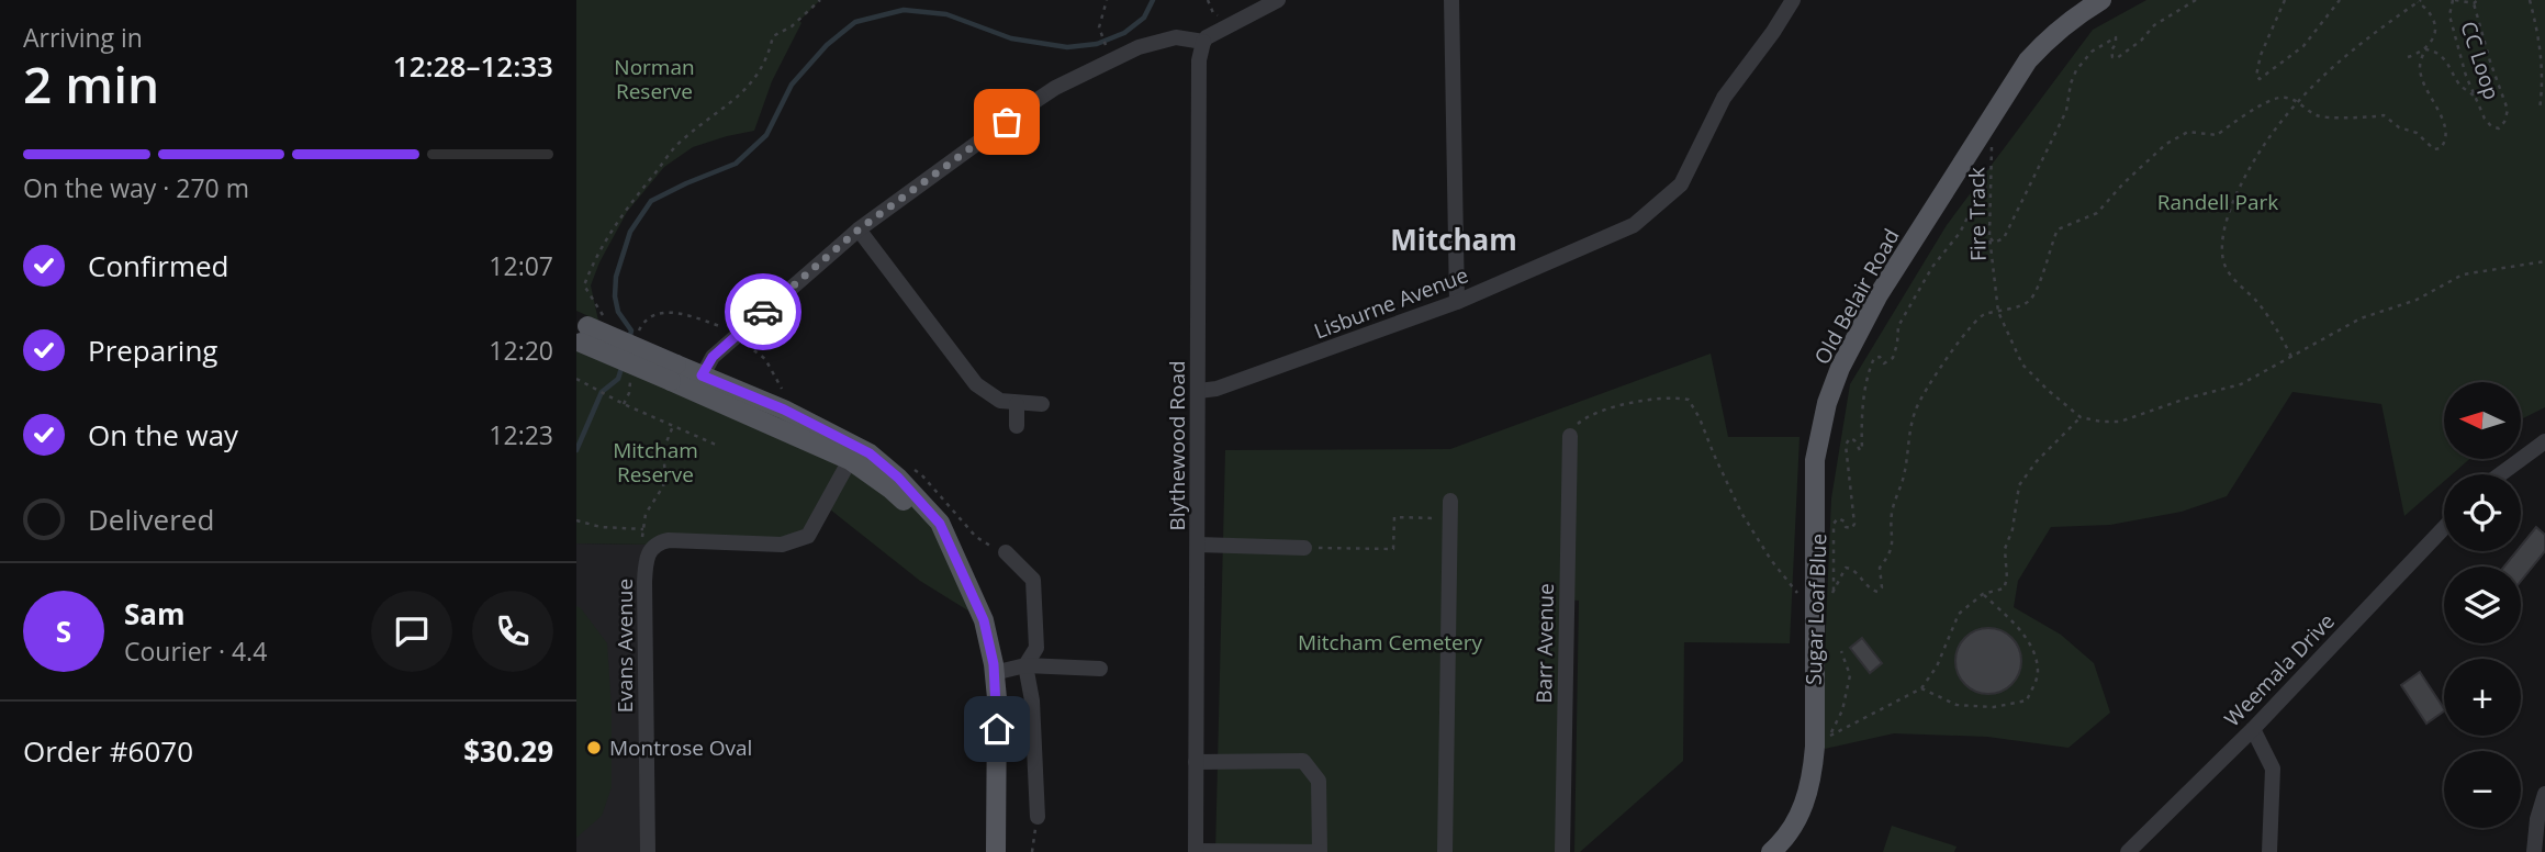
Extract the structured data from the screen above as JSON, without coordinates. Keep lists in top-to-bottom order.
{
  "streets": {
    "main road": ["Old Belair Road"],
    "street": [
      "Lisburne Avenue",
      "Blythewood Road",
      "Barr Avenue",
      "Evans Avenue",
      "Weemala Drive"
    ],
    "path": ["CC Loop", "Fire Track", "Sugar Loaf Blue"]
  },
  "crossings": [
    ["Fire Track", "Sugar Loaf Blue"],
    ["Lisburne Avenue", "Blythewood Road"]
  ],
  "districts": ["Mitcham"],
  "parks": [
    "Norman Reserve",
    "Randell Park",
    "Mitcham Reserve",
    "Mitcham Cemetery"
  ],
  "places": ["Montrose Oval"],
  "north": "left",
  "page": {
    "heading": ["2 min", "Arriving in", "12:28–12:33"],
    "panel": [
      "Sam",
      "Courier · 4.4",
      "Order #6070",
      "$30.29"
    ],
    "bar": "On the way · 270 m",
    "list": [
      ["Confirmed", "12:07"],
      ["Preparing", "12:20"],
      ["On the way", "12:23"],
      "Delivered"
    ],
    "map_buttons": ["+", "−"],
    "round": "S"
  }
}
